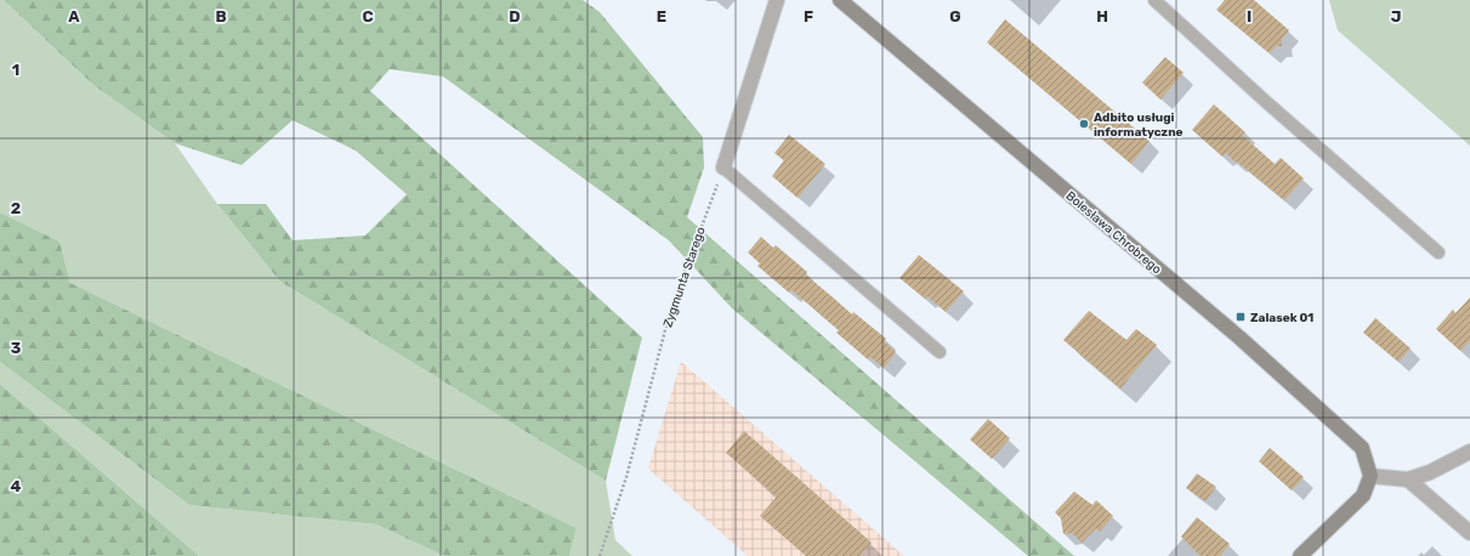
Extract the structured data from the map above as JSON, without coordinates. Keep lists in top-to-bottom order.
{
  "streets": {
    "street": ["Bolesława Chrobrego"],
    "path": ["Zygmunta Starego"]
  },
  "places": {
    "other": ["Adbito usługi informatyczne"],
    "transit": ["Zalasek 01"]
  },
  "grid": {
    "columns": [
      "A",
      "B",
      "C",
      "D",
      "E",
      "F",
      "G",
      "H",
      "I",
      "J"
    ],
    "rows": [
      "1",
      "2",
      "3",
      "4"
    ]
  }
}
